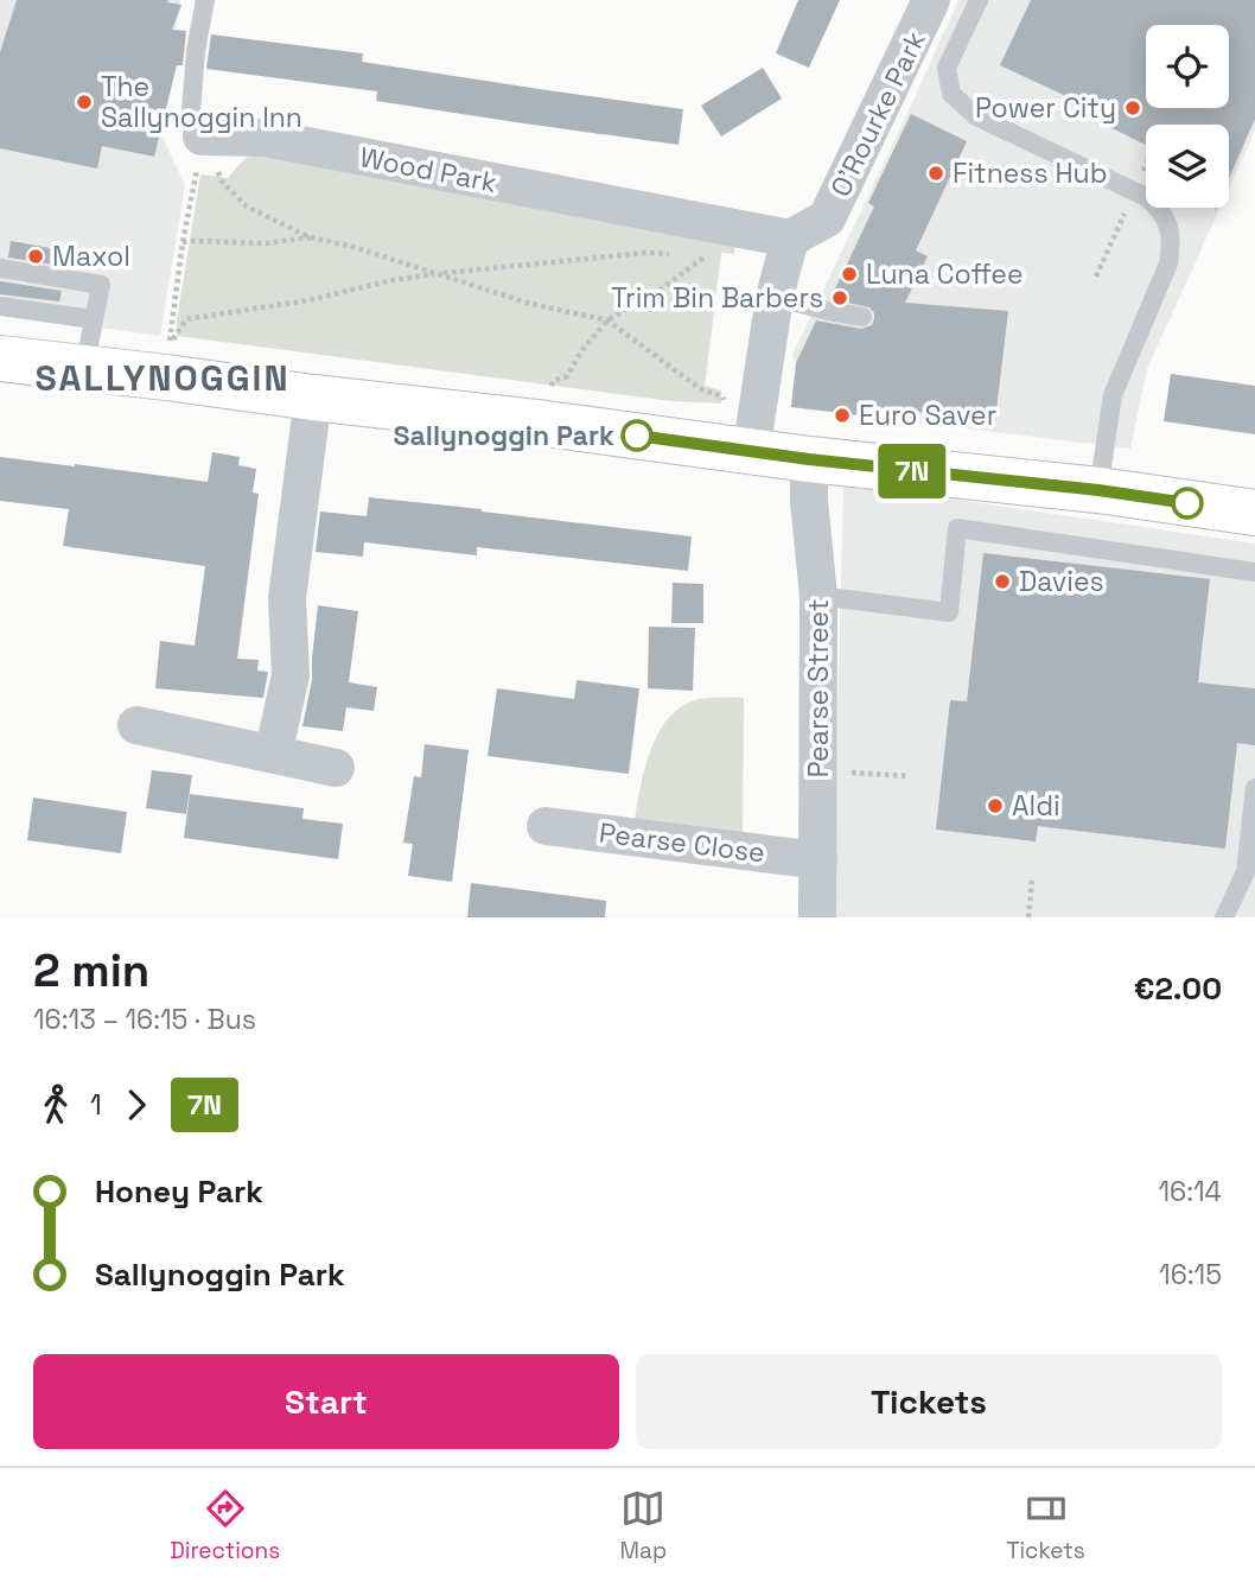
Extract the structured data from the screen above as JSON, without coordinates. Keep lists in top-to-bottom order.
{
  "streets": {
    "street": [
      "O'Rourke Park",
      "Wood Park",
      "Pearse Street",
      "Pearse Close"
    ]
  },
  "crossings": [
    ["O'Rourke Park", "Wood Park"],
    ["Pearse Street", "Pearse Close"]
  ],
  "districts": ["SALLYNOGGIN"],
  "places": [
    "The Sallynoggin Inn",
    "Power City",
    "Fitness Hub",
    "Maxol",
    "Luna Coffee",
    "Trim Bin Barbers",
    "Euro Saver",
    "Sallynoggin Park",
    "Davies",
    "Aldi"
  ],
  "lines": ["bus line 7N"],
  "page": {
    "on_map": "7N",
    "heading": ["2 min", "16:13 – 16:15 · Bus", "€2.00"],
    "legs": ["1", "7N"],
    "list": [
      {
        "name": "Honey Park",
        "value": "16:14"
      },
      {
        "name": "Sallynoggin Park",
        "value": "16:15"
      }
    ],
    "buttons": ["Start", "Tickets"],
    "tabs": ["Directions", "Map", "Tickets"]
  }
}
